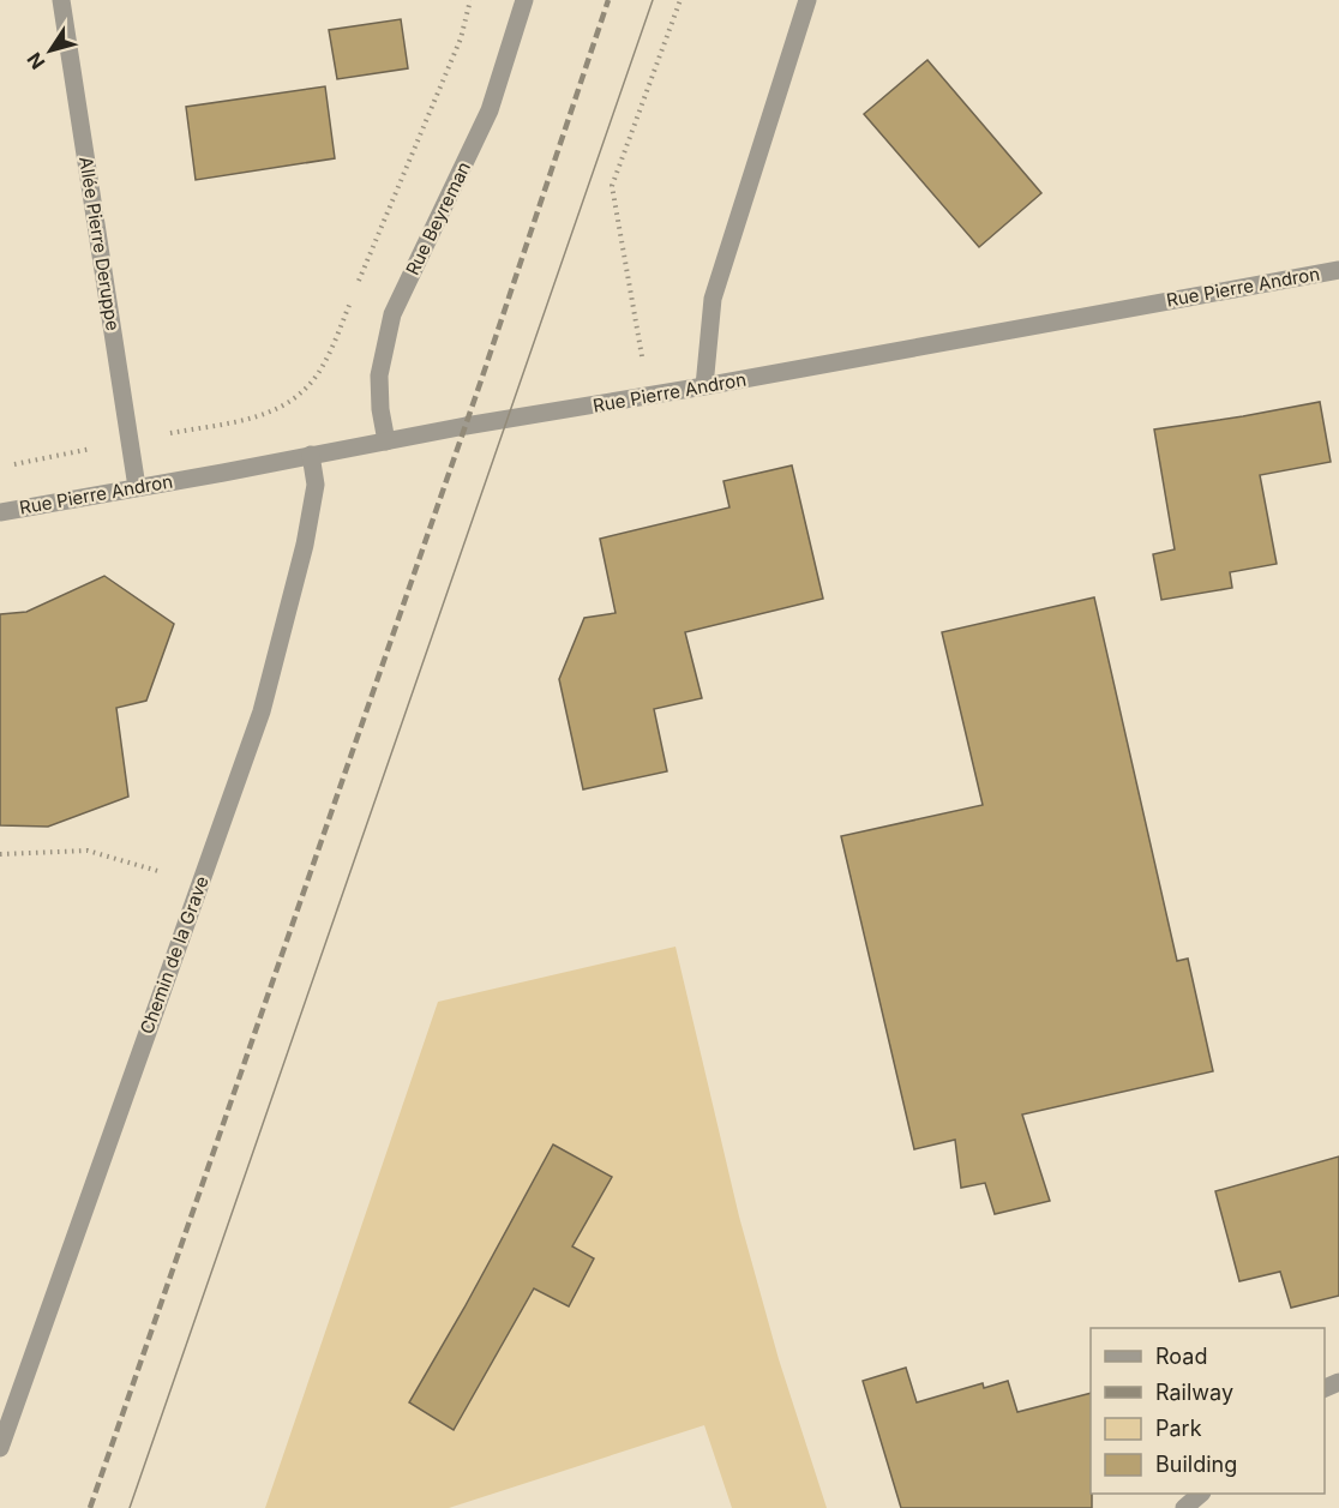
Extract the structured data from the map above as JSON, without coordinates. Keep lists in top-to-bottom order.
{
  "streets": {
    "street": [
      "Rue Beyreman",
      "Allée Pierre Deruppe",
      "Rue Pierre Andron",
      "Chemin de la Grave"
    ]
  },
  "crossings": [
    ["Rue Beyreman", "Rue Pierre Andron"],
    ["Allée Pierre Deruppe", "Rue Pierre Andron"],
    ["Rue Pierre Andron", "Chemin de la Grave"]
  ],
  "legend": [
    "Road",
    "Railway",
    "Park",
    "Building"
  ],
  "north": "bottom left"
}
